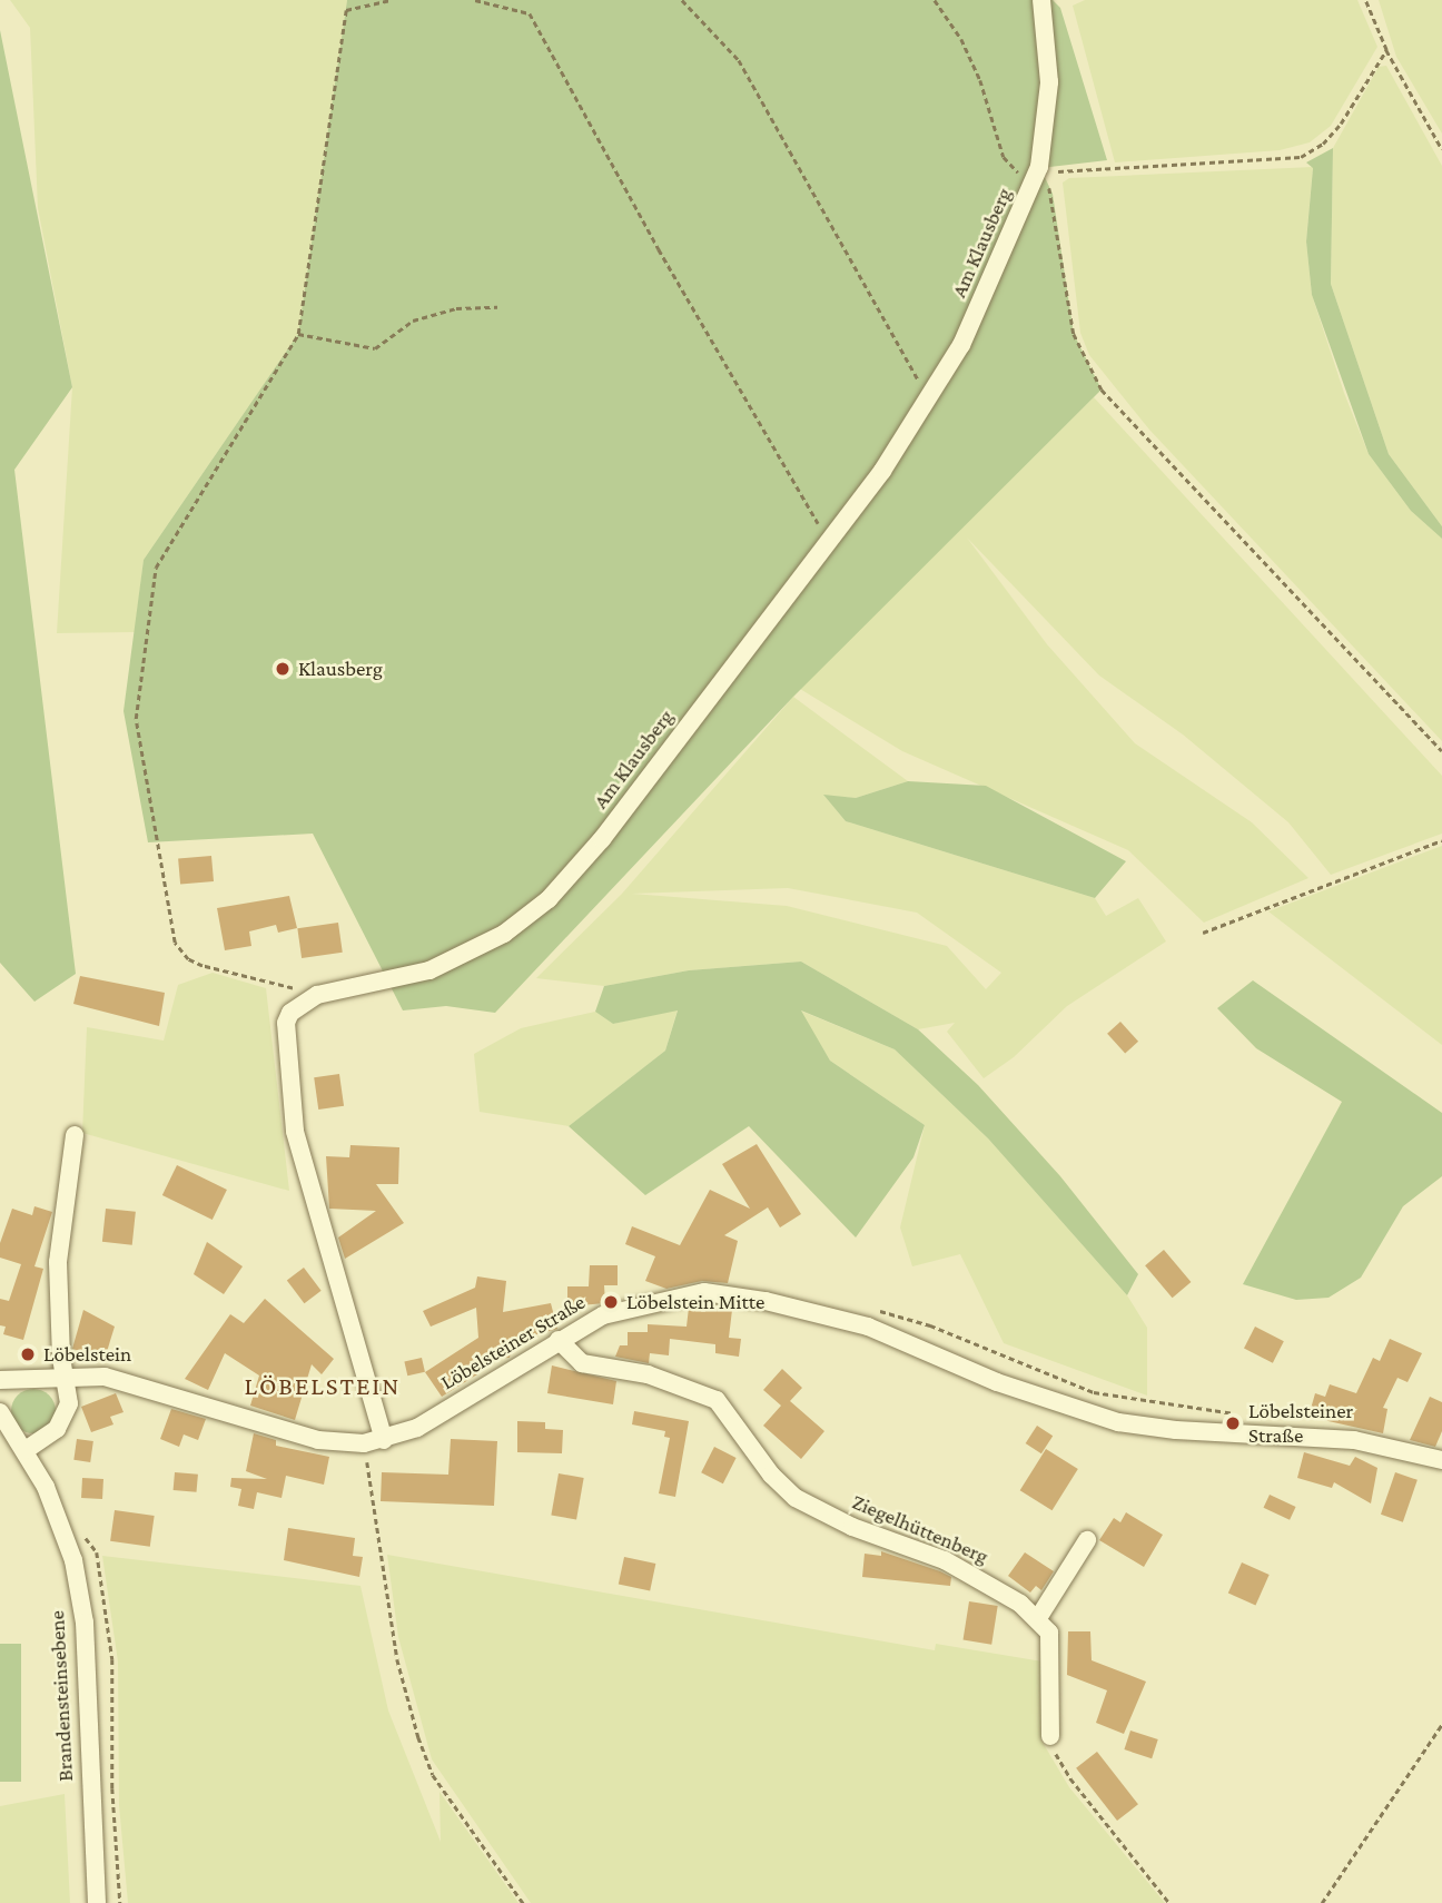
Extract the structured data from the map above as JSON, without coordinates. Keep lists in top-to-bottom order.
{
  "streets": {
    "street": [
      "Am Klausberg",
      "Löbelsteiner Straße",
      "Ziegelhüttenberg",
      "Brandensteinsebene"
    ]
  },
  "crossings": [
    ["Am Klausberg", "Löbelsteiner Straße"],
    ["Löbelsteiner Straße", "Ziegelhüttenberg"]
  ],
  "districts": ["LÖBELSTEIN"],
  "places": [
    "Klausberg",
    "Löbelstein Mitte",
    "Löbelstein",
    "Löbelsteiner Straße"
  ]
}
